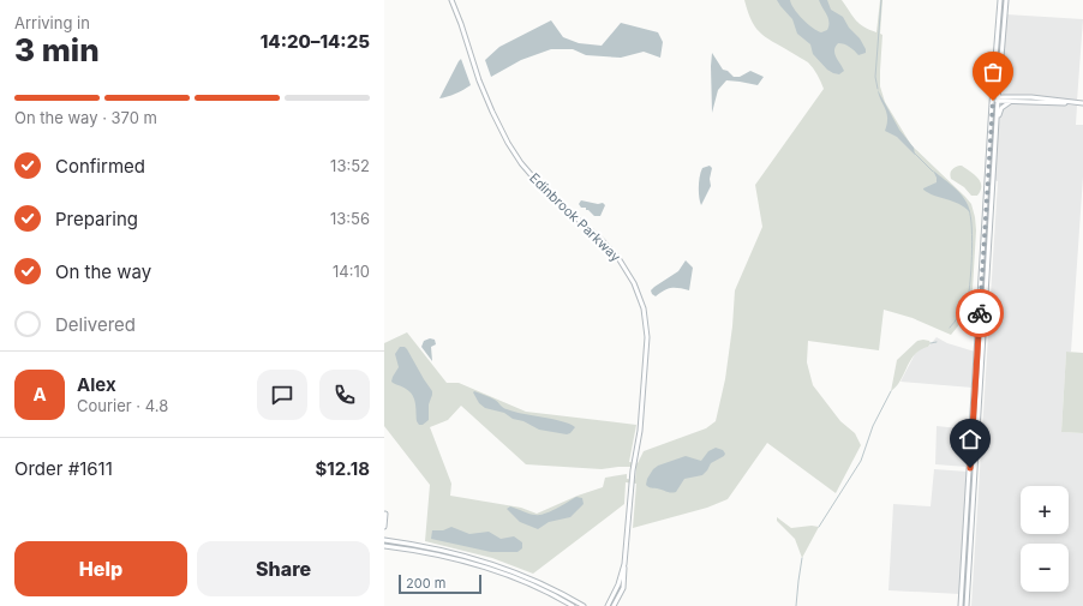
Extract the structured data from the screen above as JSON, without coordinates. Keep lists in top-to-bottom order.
{
  "streets": {
    "main road": ["Edinbrook Parkway"]
  },
  "scale_bar": "200 m",
  "page": {
    "heading": ["3 min", "Arriving in", "14:20–14:25"],
    "panel": [
      "Alex",
      "Courier · 4.8",
      "Order #1611",
      "$12.18"
    ],
    "bar": "On the way · 370 m",
    "list": [
      ["Confirmed", "13:52"],
      ["Preparing", "13:56"],
      ["On the way", "14:10"],
      "Delivered"
    ],
    "round": "A",
    "map_buttons": ["+", "−"],
    "buttons": ["Help", "Share"],
    "scale": "200 m"
  }
}
